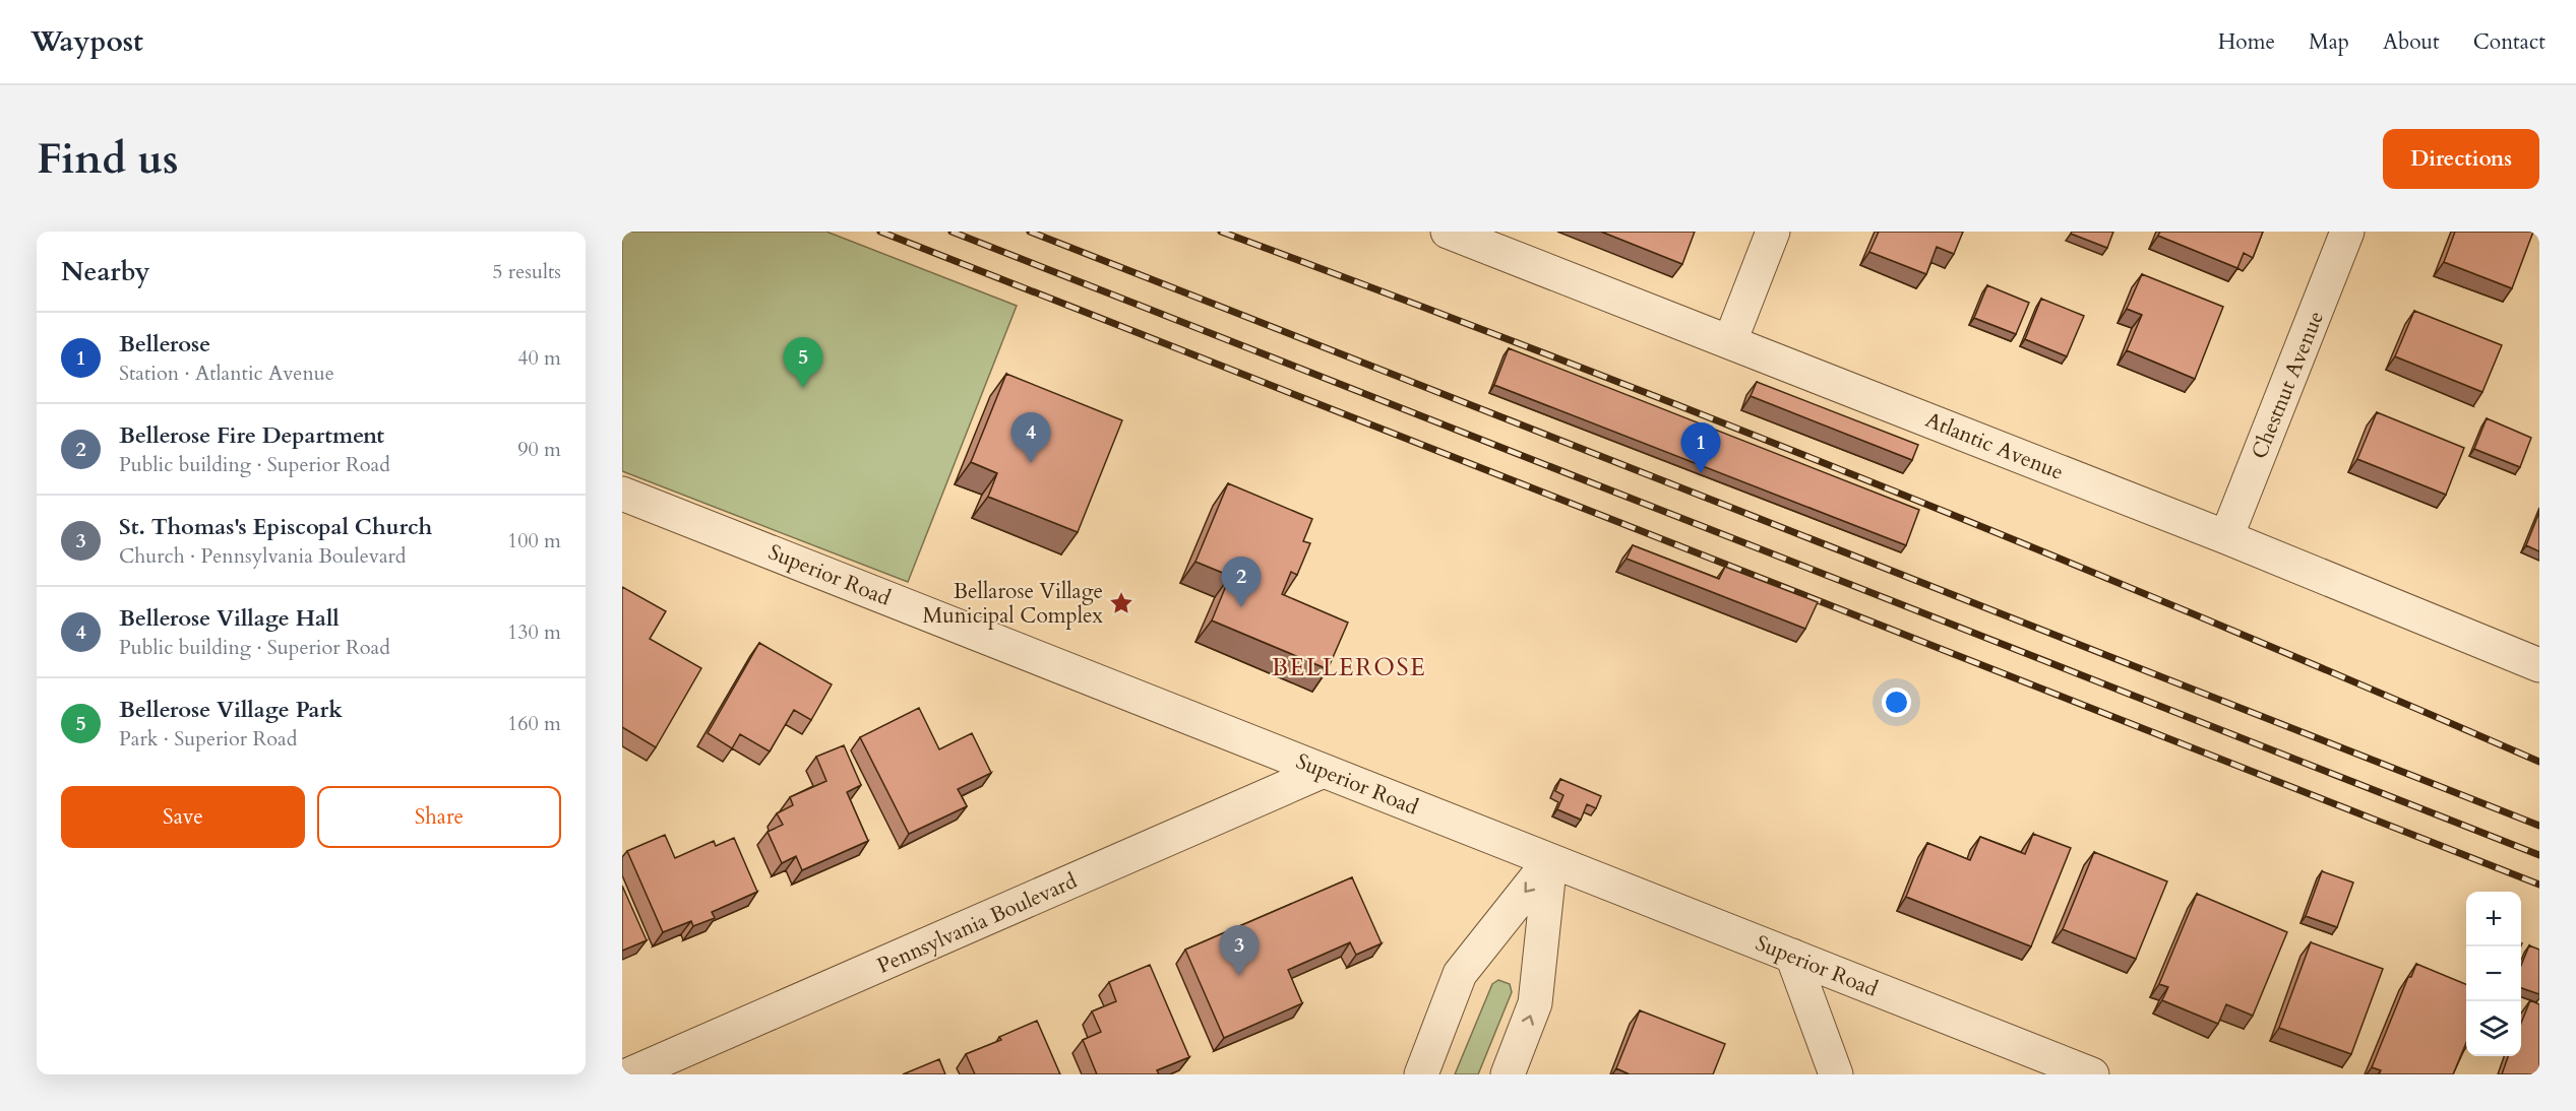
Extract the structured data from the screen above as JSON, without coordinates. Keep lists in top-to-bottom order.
{
  "streets": {
    "street": [
      "Chestnut Avenue",
      "Atlantic Avenue",
      "Superior Road",
      "Pennsylvania Boulevard"
    ]
  },
  "crossings": [
    ["Chestnut Avenue", "Atlantic Avenue"],
    ["Superior Road", "Pennsylvania Boulevard"]
  ],
  "districts": ["BELLEROSE"],
  "places": {
    "place": ["Bellarose Village Municipal Complex"]
  },
  "page": {
    "header": "Waypost",
    "nav": [
      "Home",
      "Map",
      "About",
      "Contact"
    ],
    "buttons": [
      "Directions",
      ["Save", "Share"]
    ],
    "title": "Find us",
    "heading": ["Nearby", "5 results"],
    "list": [
      {
        "mark": "1",
        "name": "Bellerose",
        "note": "Station · Atlantic Avenue",
        "value": "40 m"
      },
      {
        "mark": "2",
        "name": "Bellerose Fire Department",
        "note": "Public building · Superior Road",
        "value": "90 m"
      },
      {
        "mark": "3",
        "name": "St. Thomas's Episcopal Church",
        "note": "Church · Pennsylvania Boulevard",
        "value": "100 m"
      },
      {
        "mark": "4",
        "name": "Bellerose Village Hall",
        "note": "Public building · Superior Road",
        "value": "130 m"
      },
      {
        "mark": "5",
        "name": "Bellerose Village Park",
        "note": "Park · Superior Road",
        "value": "160 m"
      }
    ],
    "pins": [
      "5",
      "4",
      "1",
      "2",
      "3"
    ],
    "map_buttons": ["+", "−"]
  }
}
